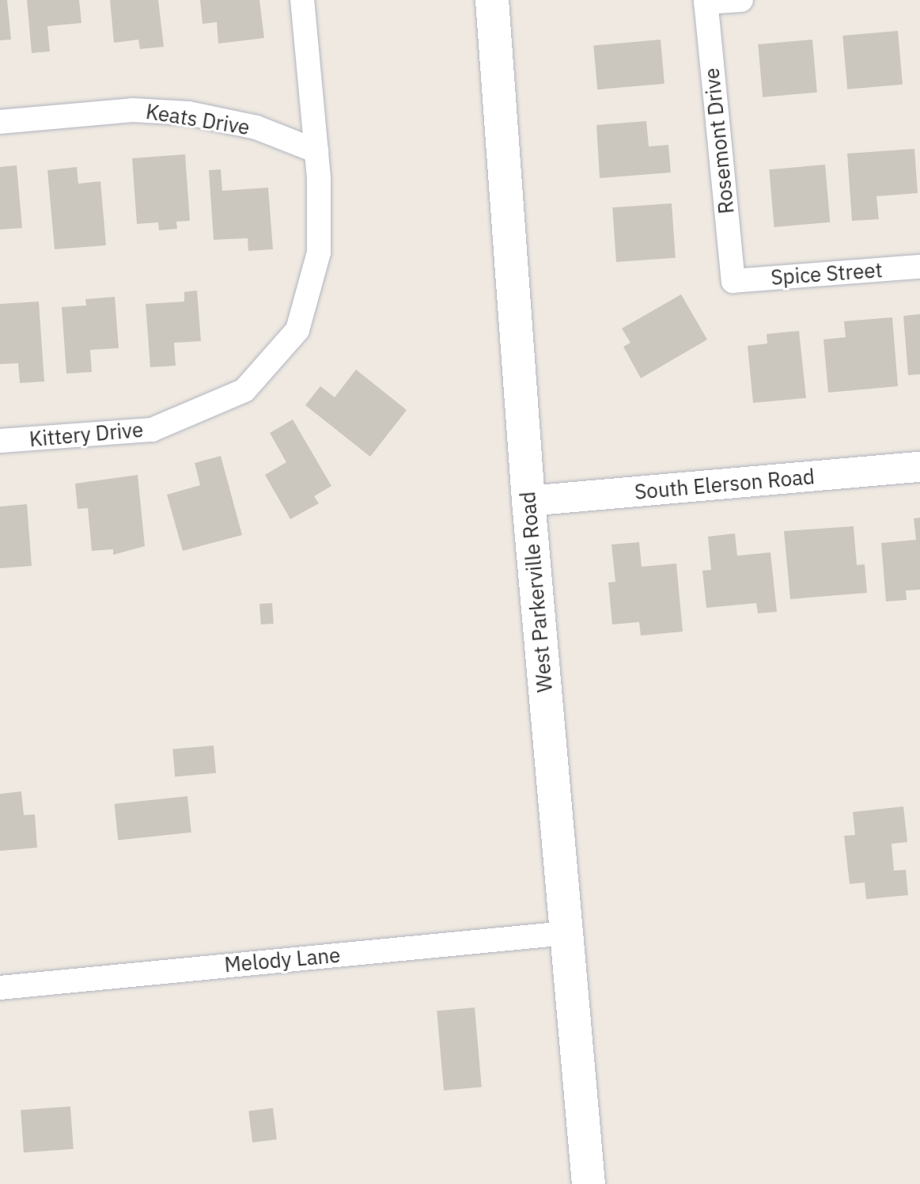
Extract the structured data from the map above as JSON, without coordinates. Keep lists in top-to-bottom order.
{
  "streets": {
    "main road": ["West Parkerville Road"],
    "street": [
      "Keats Drive",
      "Rosemont Drive",
      "Spice Street",
      "Kittery Drive",
      "South Elerson Road",
      "Melody Lane"
    ]
  },
  "crossings": [
    ["Keats Drive", "Kittery Drive"],
    ["Rosemont Drive", "Spice Street"],
    ["South Elerson Road", "West Parkerville Road"],
    ["West Parkerville Road", "Melody Lane"]
  ]
}
